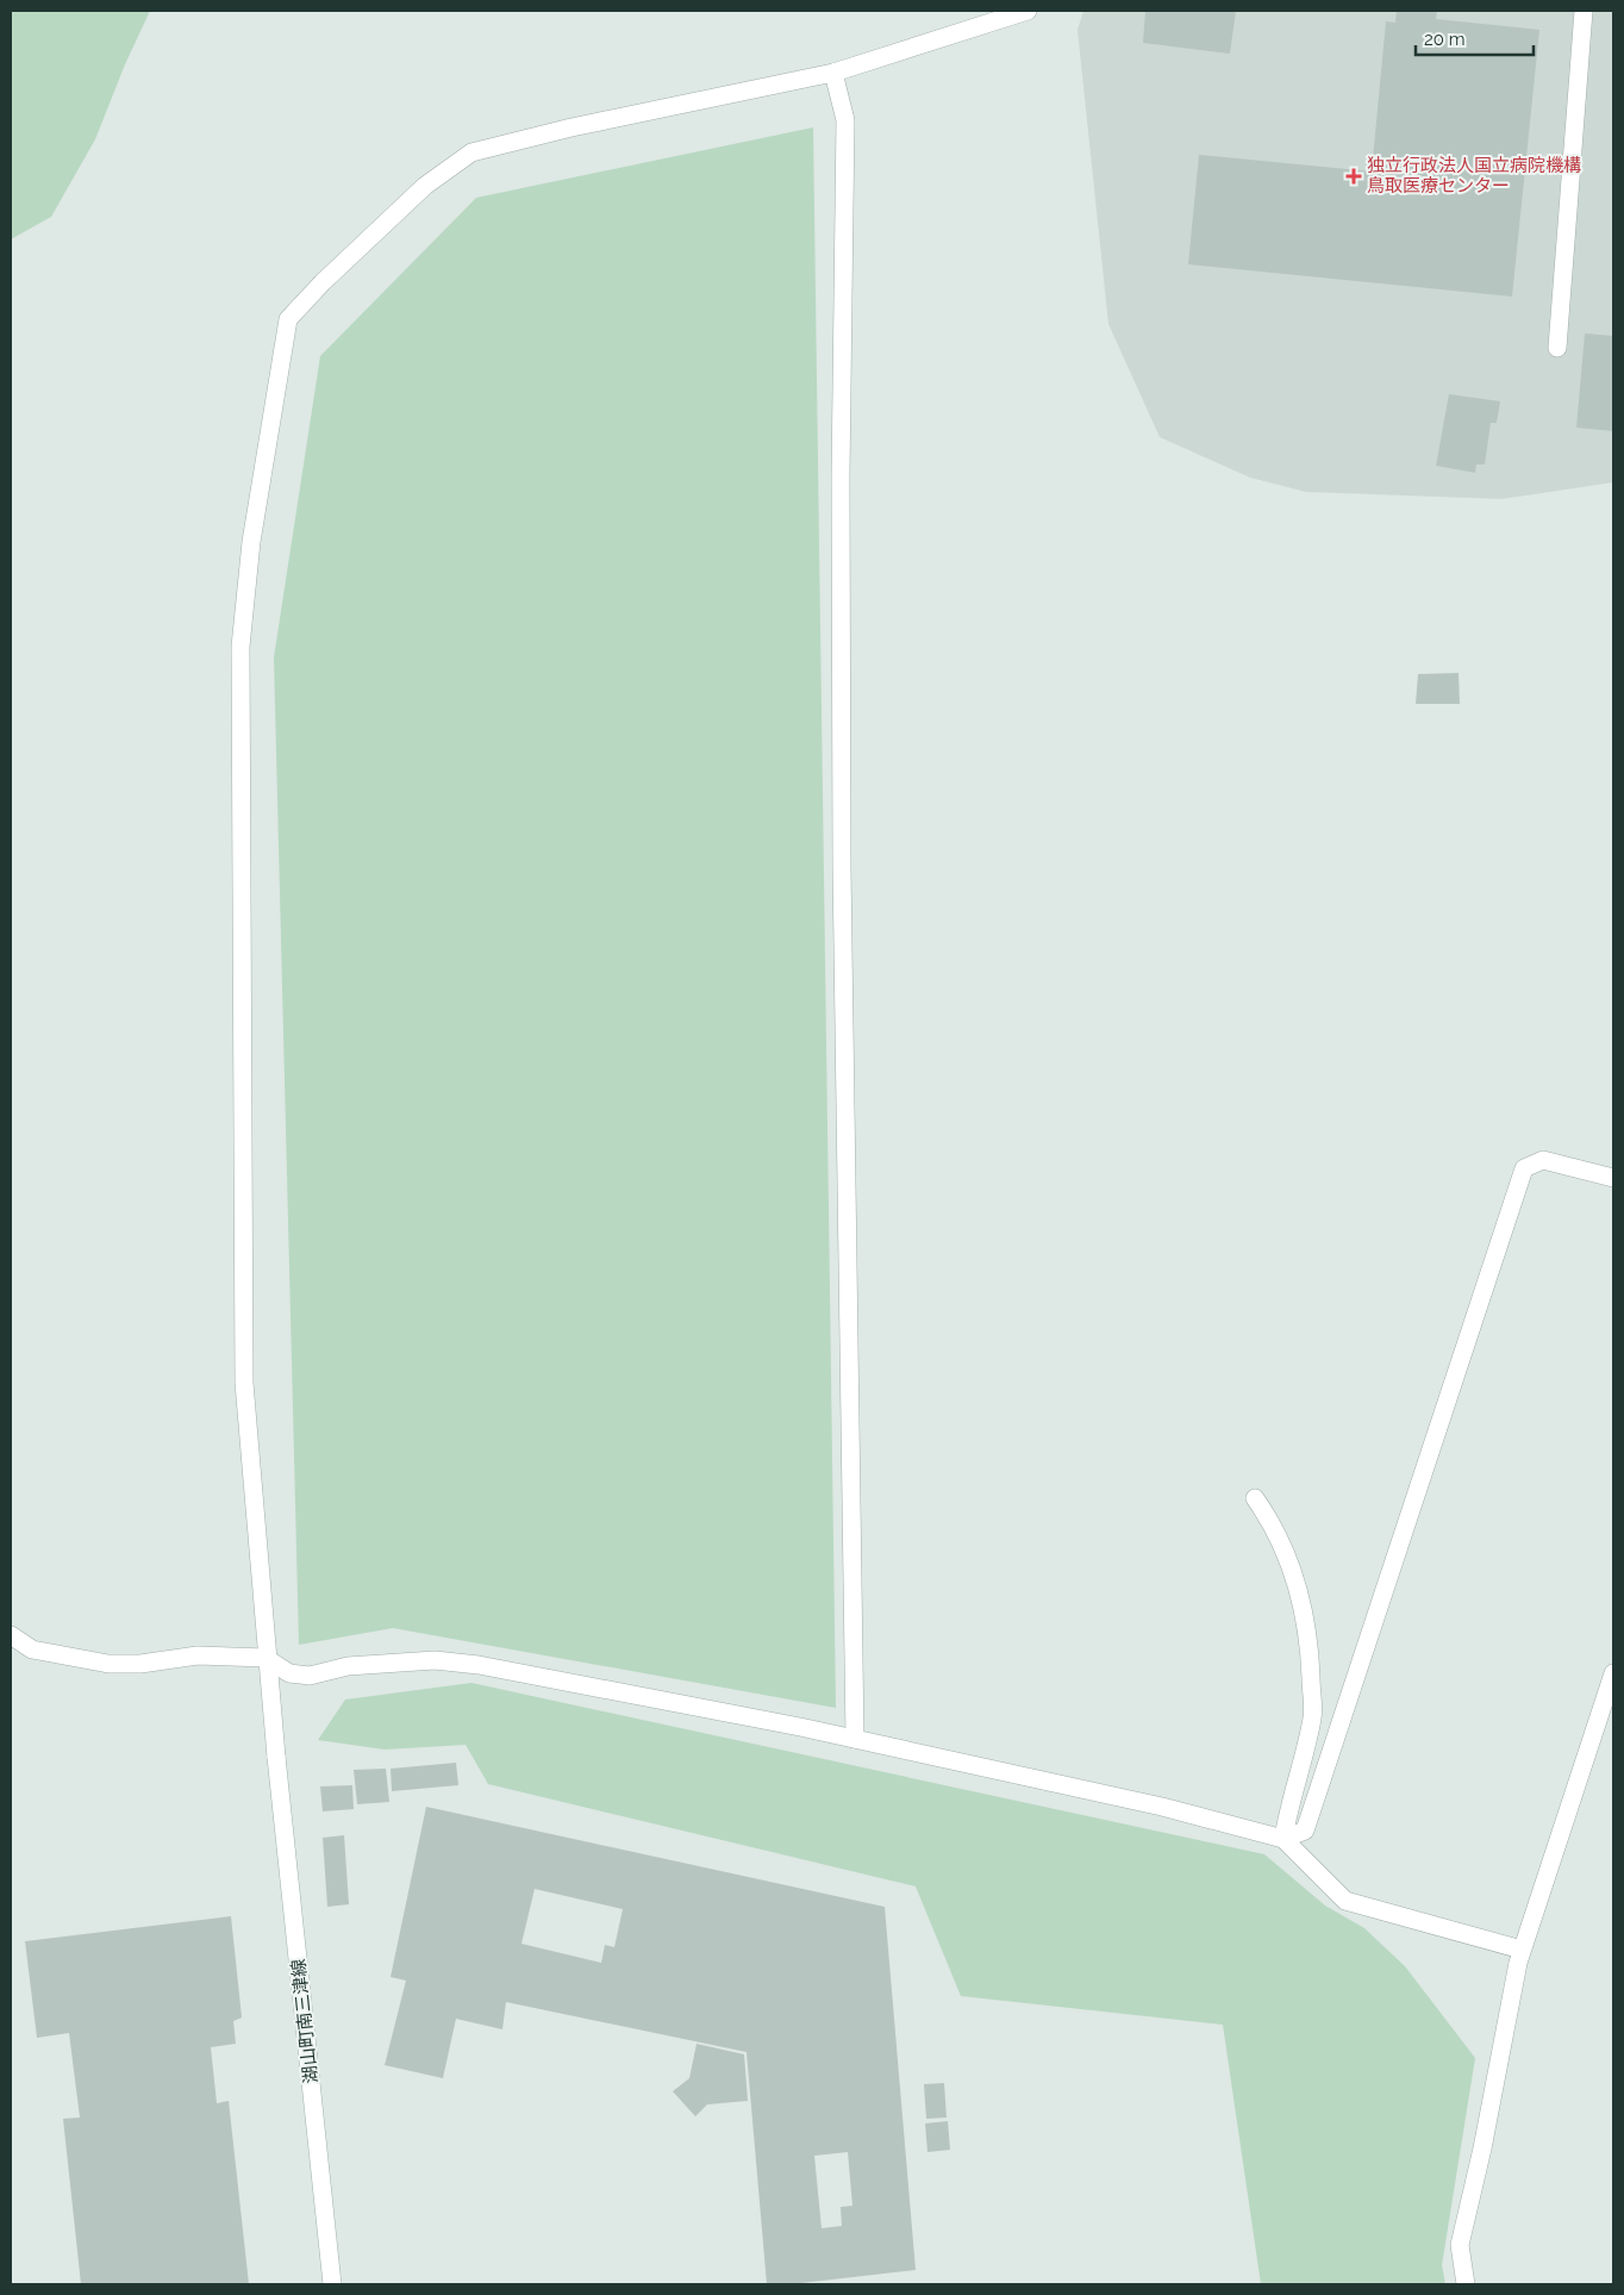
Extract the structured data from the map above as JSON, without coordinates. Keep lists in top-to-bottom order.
{
  "streets": {
    "street": ["湖山町南三津線"]
  },
  "places": {
    "health": ["独立行政法人国立病院機構 鳥取医療センター"]
  },
  "scale_bar": "20 m"
}
